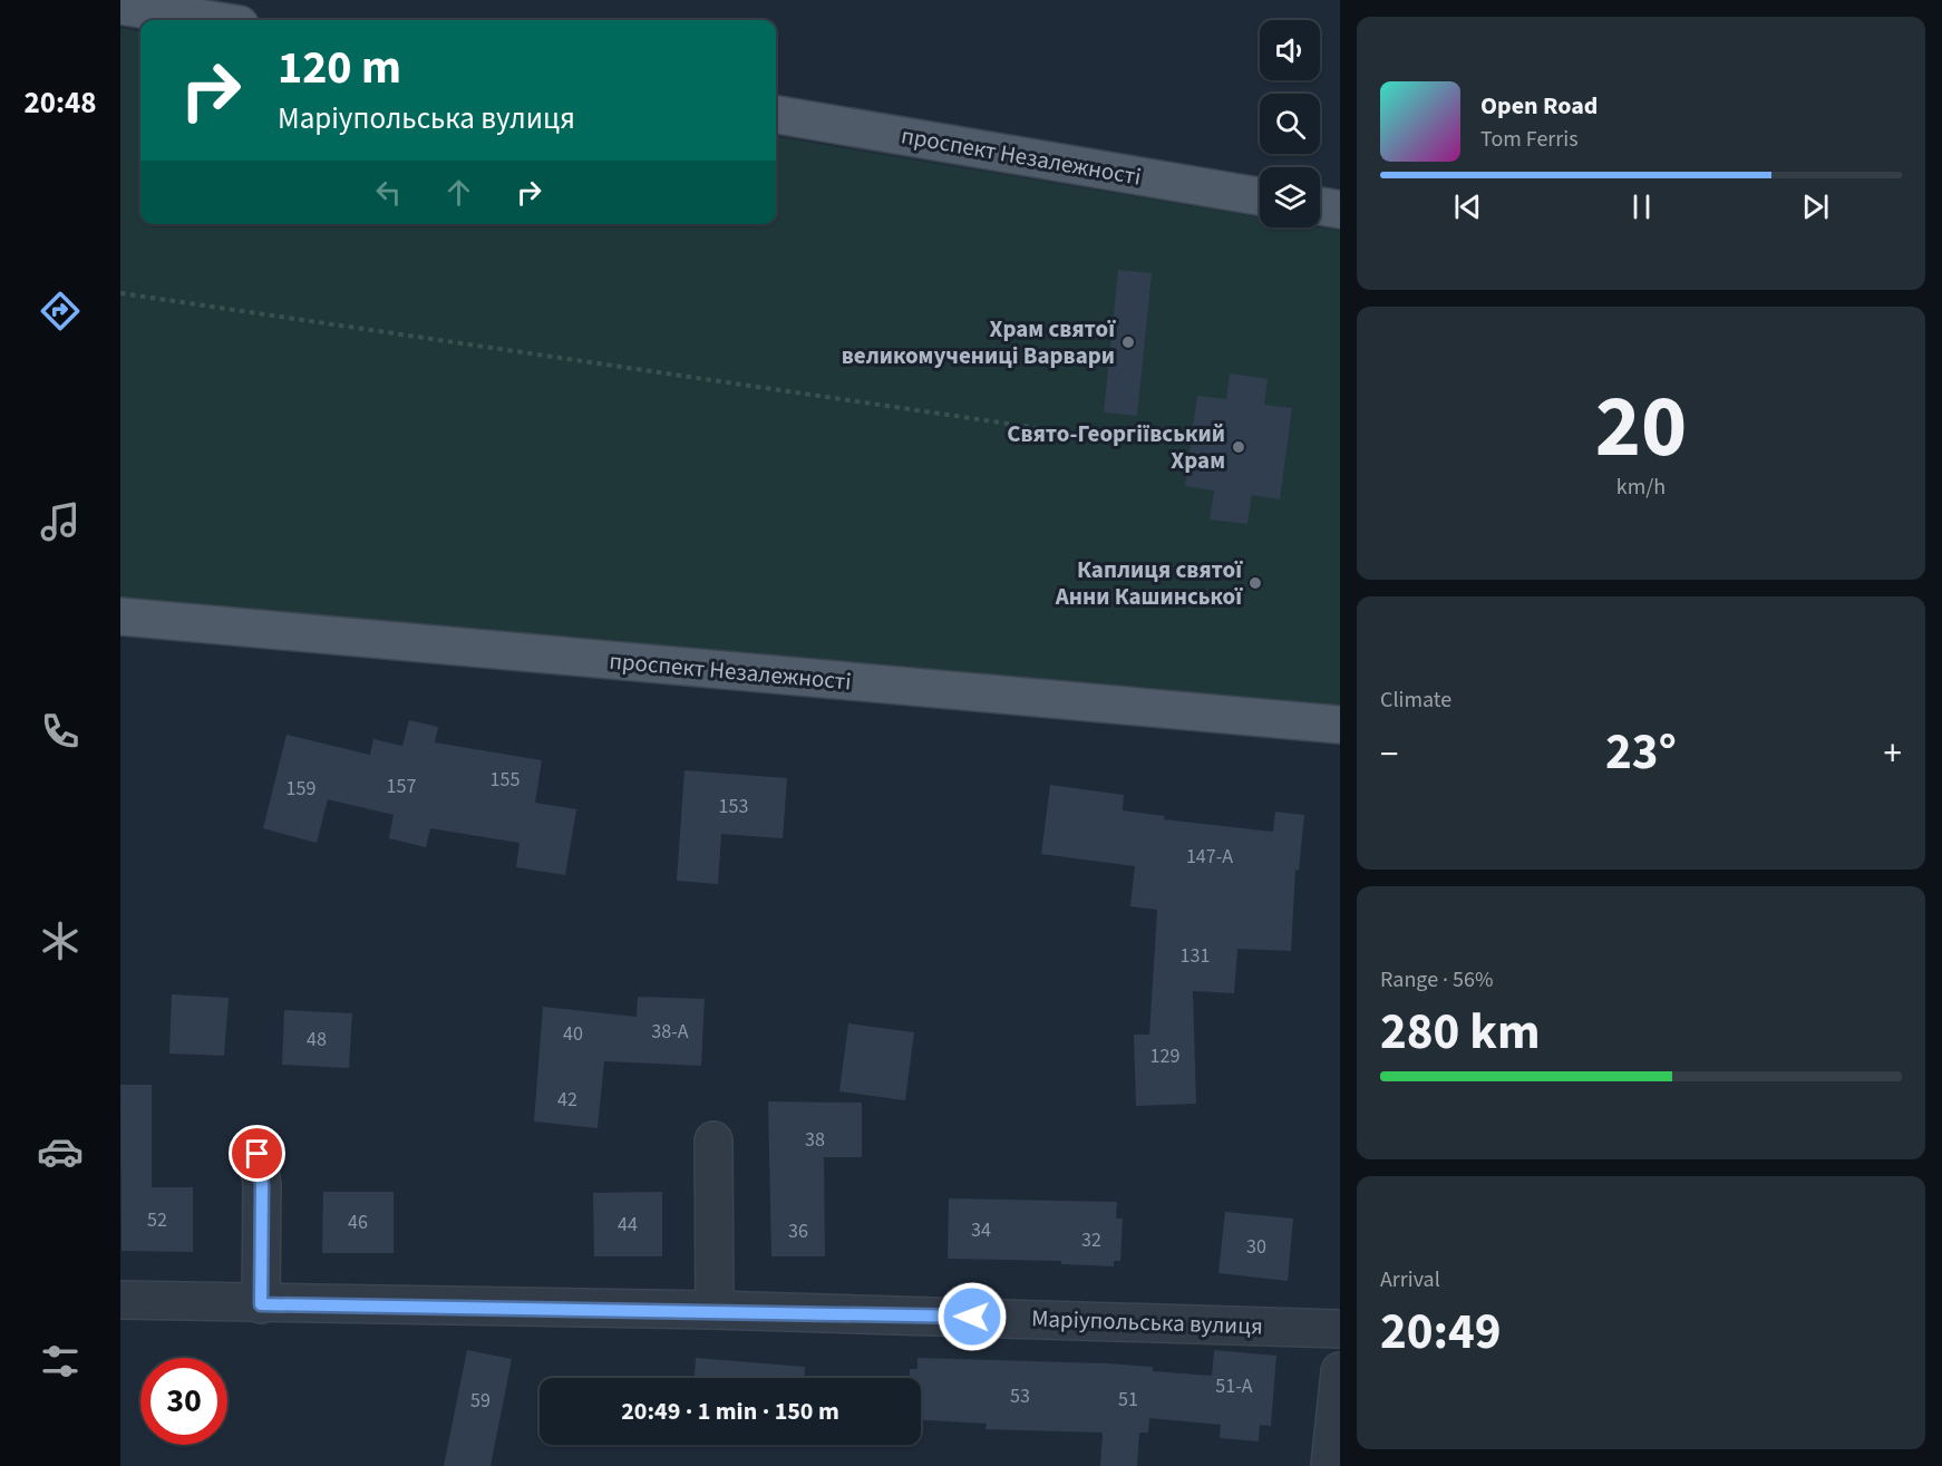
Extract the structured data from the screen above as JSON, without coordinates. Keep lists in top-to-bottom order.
{
  "streets": {
    "main road": ["проспект Незалежності"],
    "street": ["Маріупольська вулиця"]
  },
  "places": ["Храм святої великомучениці Варвари", "Свято-Георгіївський Храм", "Каплиця cвятої Анни Кашинської"],
  "house_numbers": [
    "155",
    "157",
    "159",
    "153",
    "147-А",
    "131",
    "38-А",
    "40",
    "48",
    "129",
    "42",
    "38",
    "52",
    "46",
    "44",
    "34",
    "36",
    "32",
    "30",
    "51-А",
    "53",
    "51",
    "59"
  ],
  "page": {
    "tabs": "20:48",
    "turn": ["120 m", "Маріупольська вулиця"],
    "song": ["Open Road", "Tom Ferris"],
    "tile": [
      ["20", "km/h"],
      "Climate",
      ["Range · 56%", "280 km"],
      ["Arrival", "20:49"]
    ],
    "heat": ["−", "23°", "+"],
    "limit": "30",
    "trip": "20:49 · 1 min · 150 m"
  }
}
